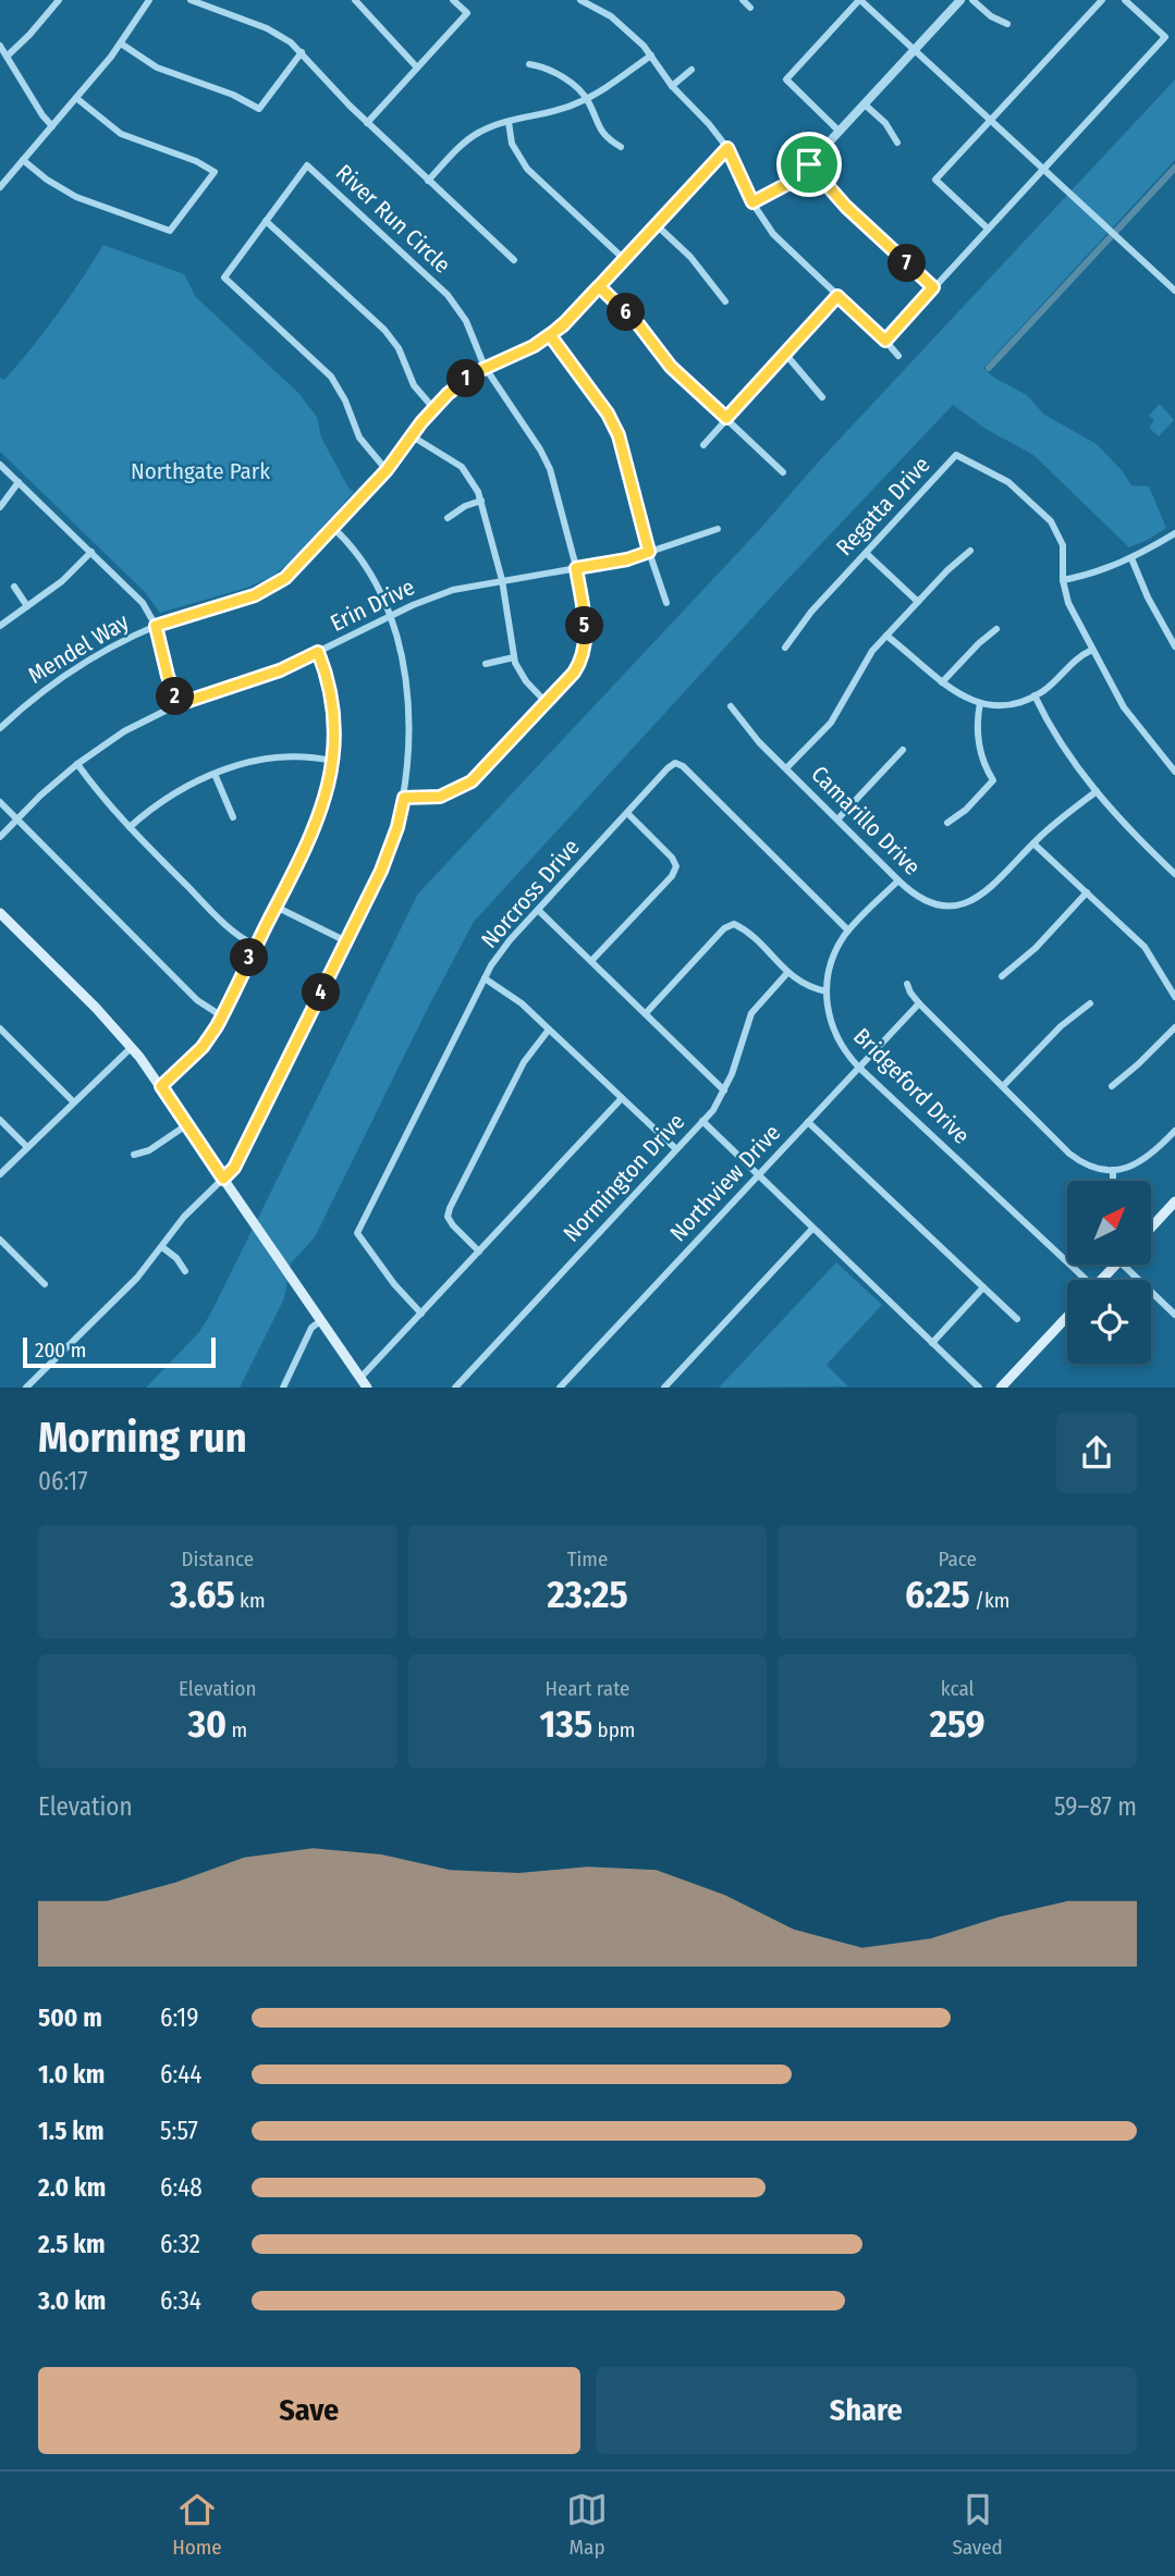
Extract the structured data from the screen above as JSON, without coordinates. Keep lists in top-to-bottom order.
{
  "streets": {
    "street": [
      "River Run Circle",
      "Regatta Drive",
      "Erin Drive",
      "Mendel Way",
      "Camarillo Drive",
      "Norcross Drive",
      "Bridgeford Drive",
      "Normington Drive",
      "Northview Drive"
    ]
  },
  "crossings": [
    ["River Run Circle", "Mendel Way"],
    ["Camarillo Drive", "Bridgeford Drive"],
    ["Norcross Drive", "Bridgeford Drive"],
    ["Bridgeford Drive", "Northview Drive"]
  ],
  "parks": ["Northgate Park"],
  "scale_bar": "200 m",
  "north": "top right",
  "page": {
    "pins": [
      "7",
      "6",
      "1",
      "5",
      "2",
      "3",
      "4"
    ],
    "scale": "200 m",
    "heading": ["Morning run", "06:17"],
    "stats": [
      ["Distance", "3.65 km"],
      ["Time", "23:25"],
      ["Pace", "6:25 /km"],
      ["Elevation", "30 m"],
      ["Heart rate", "135 bpm"],
      ["kcal", "259"]
    ],
    "chart": ["Elevation", "59–87 m"],
    "list": [
      {
        "name": "500 m",
        "note": "6:19"
      },
      {
        "name": "1.0 km",
        "note": "6:44"
      },
      {
        "name": "1.5 km",
        "note": "5:57"
      },
      {
        "name": "2.0 km",
        "note": "6:48"
      },
      {
        "name": "2.5 km",
        "note": "6:32"
      },
      {
        "name": "3.0 km",
        "note": "6:34"
      }
    ],
    "buttons": ["Save", "Share"],
    "tabs": ["Home", "Map", "Saved"]
  }
}
